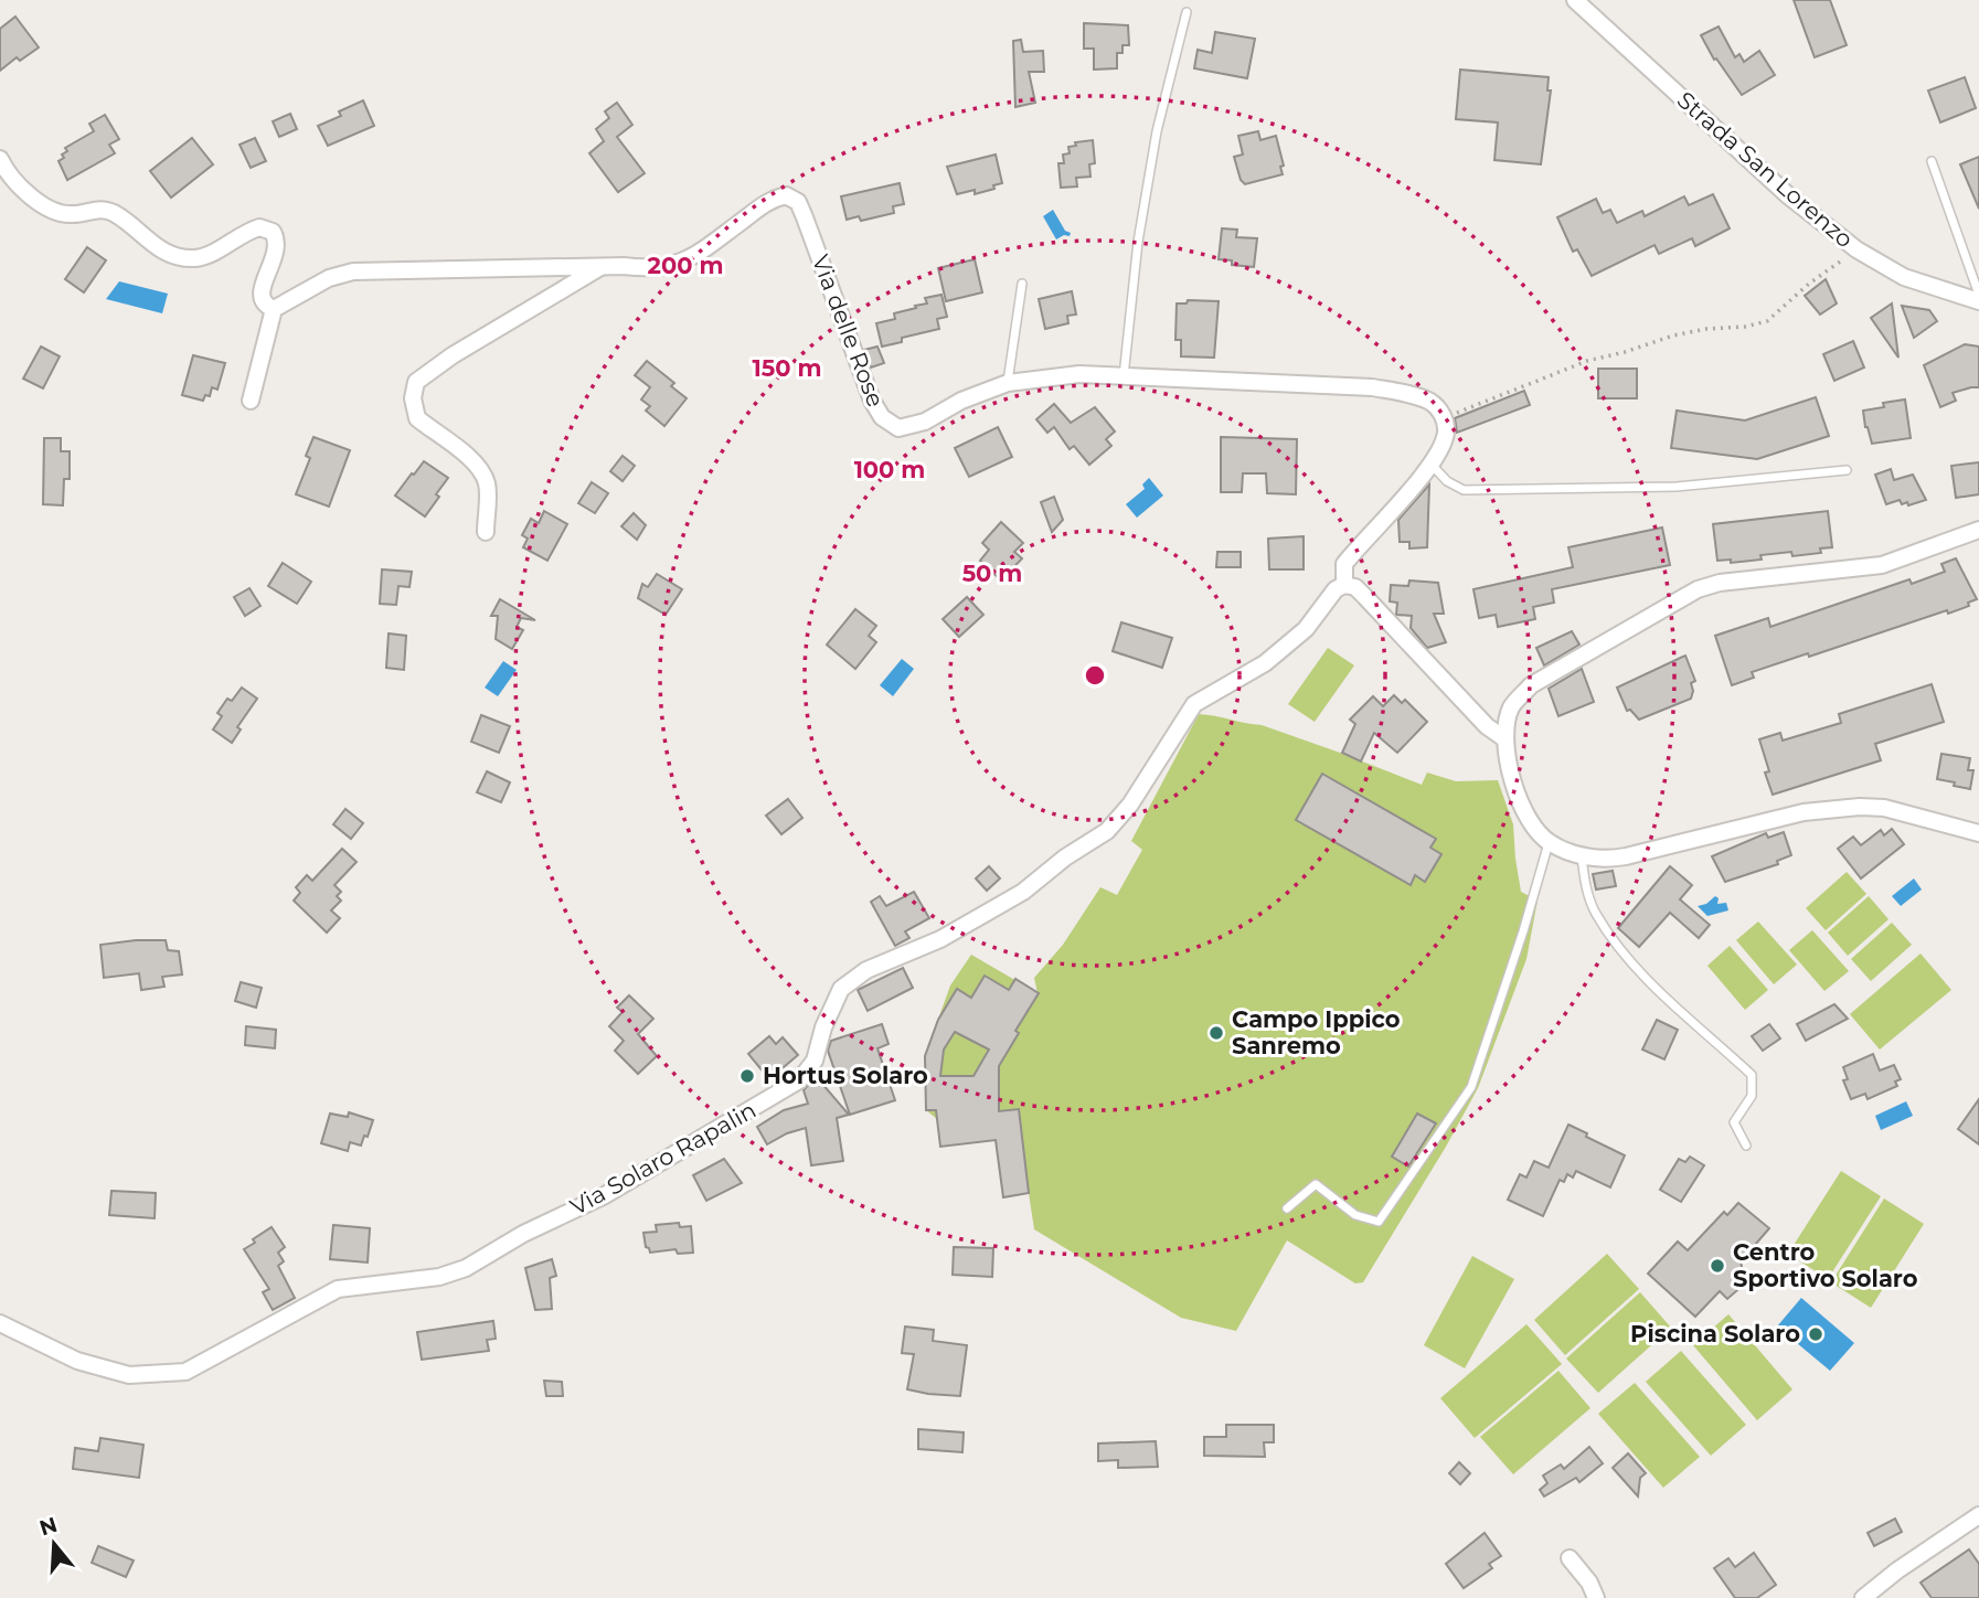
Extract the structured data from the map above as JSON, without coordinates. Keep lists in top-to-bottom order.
{
  "streets": {
    "street": ["Strada San Lorenzo", "Via delle Rose", "Via Solaro Rapalin"]
  },
  "places": [
    "Campo Ippico Sanremo",
    "Hortus Solaro",
    "Centro Sportivo Solaro",
    "Piscina Solaro"
  ],
  "north": "top",
  "rings": [
    "200 m",
    "150 m",
    "100 m",
    "50 m"
  ]
}
